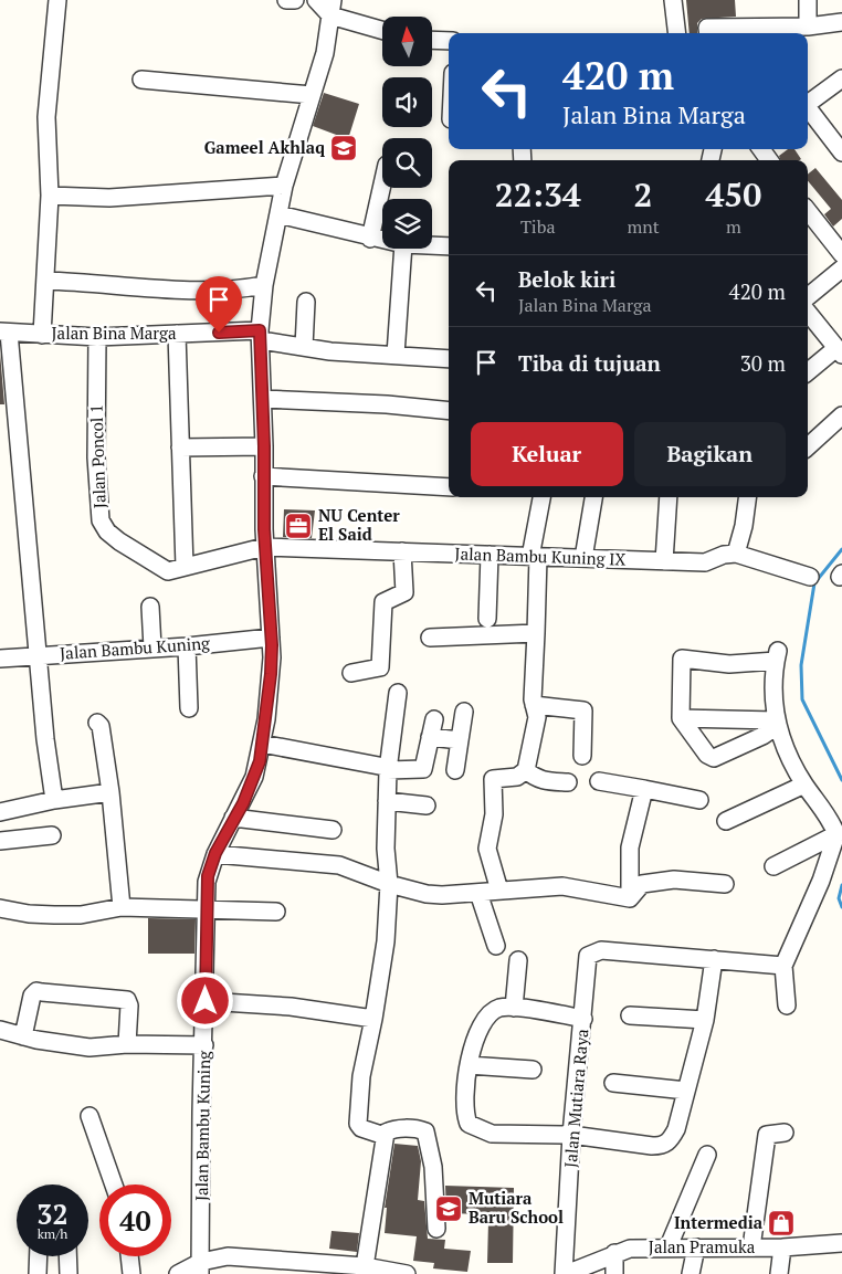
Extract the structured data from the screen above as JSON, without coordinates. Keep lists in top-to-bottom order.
{
  "streets": {
    "street": [
      "Jalan Bina Marga",
      "Jalan Poncol 1",
      "Jalan Bambu Kuning IX",
      "Jalan Bambu Kuning",
      "Jalan Mutiara Raya",
      "Jalan Pramuka"
    ]
  },
  "crossings": [
    ["Jalan Bina Marga", "Jalan Poncol 1"],
    ["Jalan Bina Marga", "Jalan Bambu Kuning"],
    ["Jalan Poncol 1", "Jalan Bambu Kuning IX"],
    ["Jalan Bambu Kuning IX", "Jalan Bambu Kuning"],
    ["Jalan Mutiara Raya", "Jalan Pramuka"]
  ],
  "places": {
    "school or university": ["Gameel Akhlaq", "Mutiara Baru School"],
    "office": ["NU Center El Said"],
    "shop": ["Intermedia"]
  },
  "north": "top",
  "page": {
    "turn": ["420 m", "Jalan Bina Marga"],
    "eta": [
      "22:34",
      "Tiba",
      "2",
      "mnt",
      "450",
      "m"
    ],
    "list": [
      {
        "name": "Belok kiri",
        "note": "Jalan Bina Marga",
        "value": "420 m"
      },
      {
        "name": "Tiba di tujuan",
        "value": "30 m"
      }
    ],
    "buttons": ["Keluar", "Bagikan"],
    "speed": "32 km/h",
    "limit": "40"
  }
}
